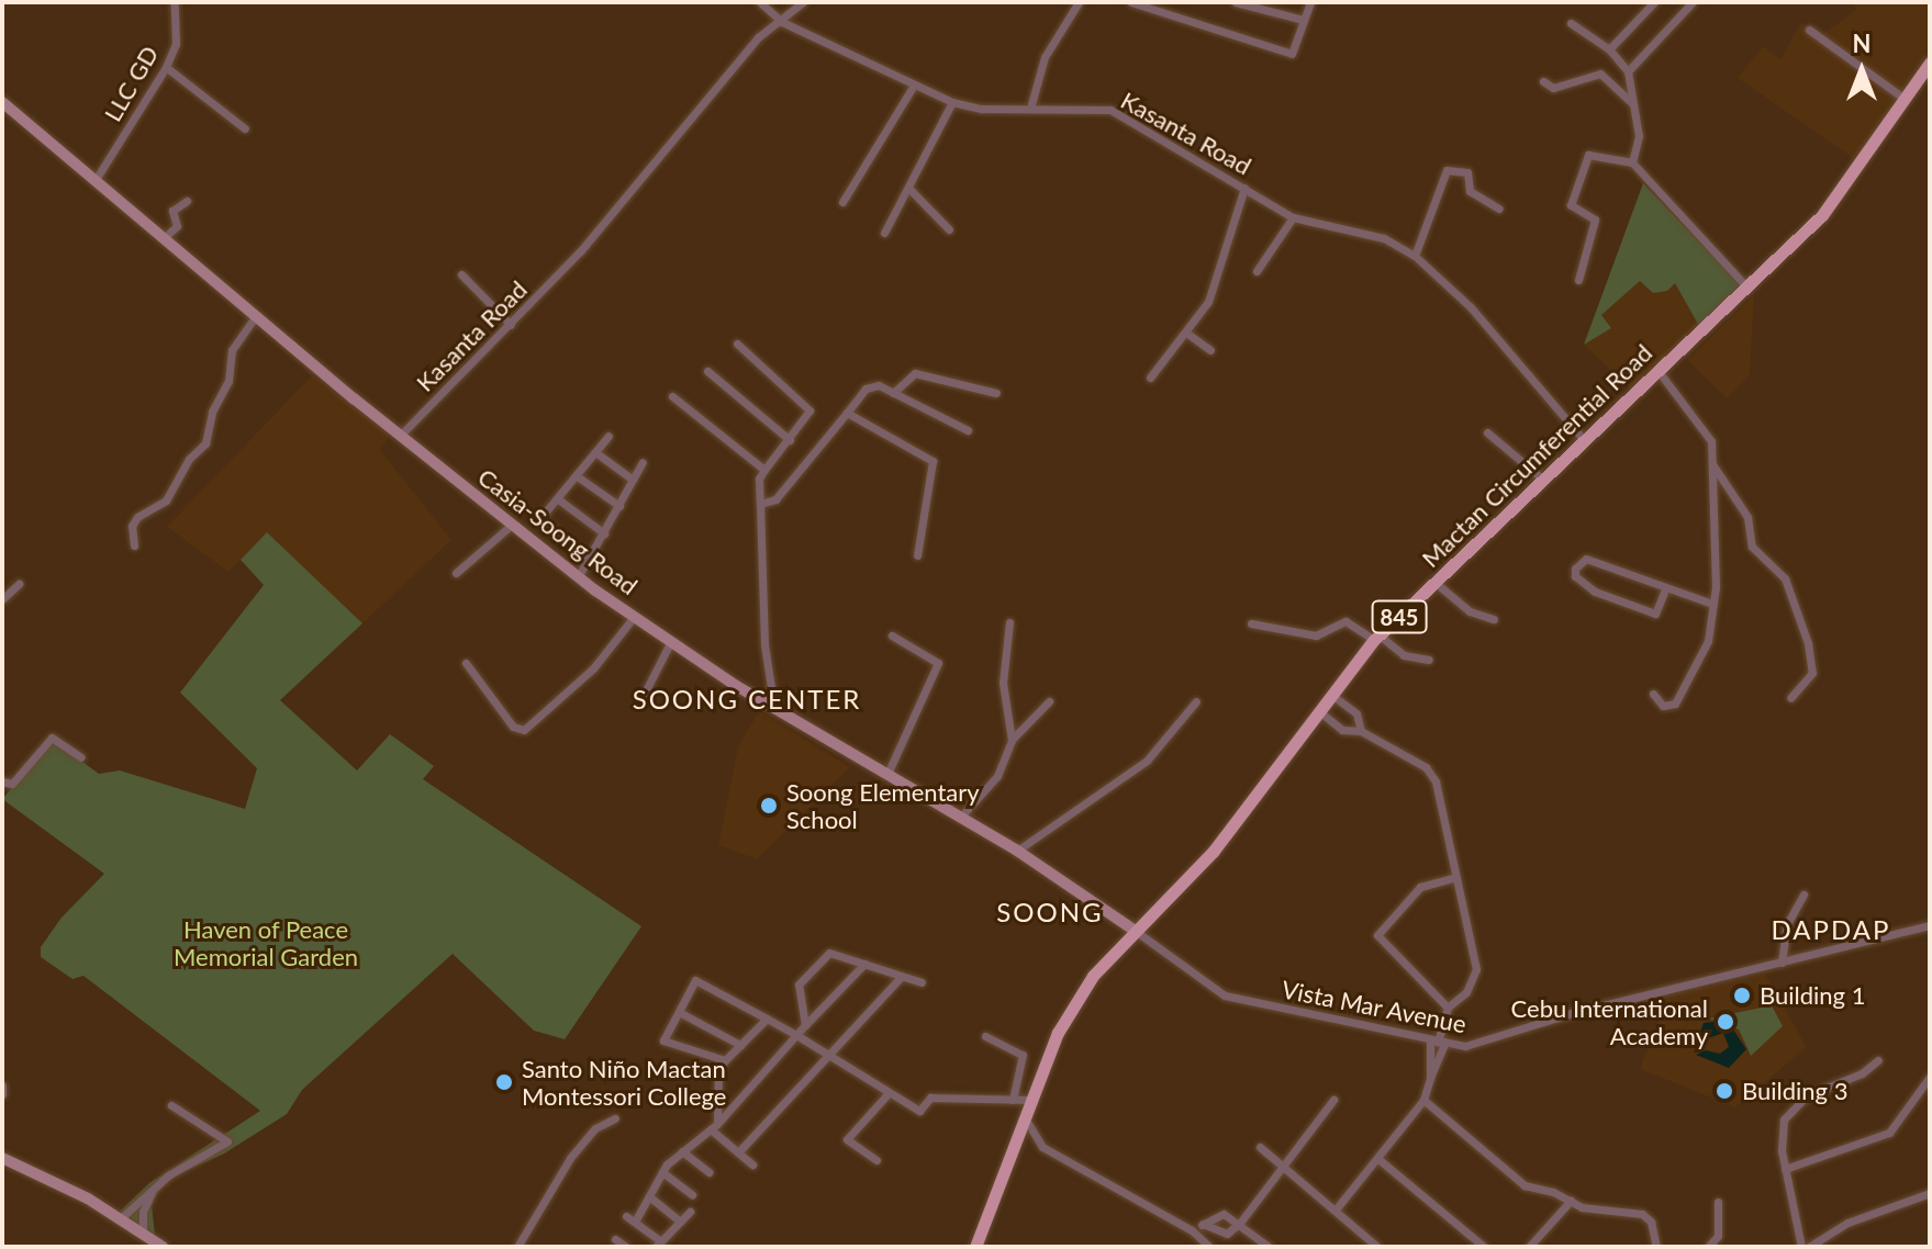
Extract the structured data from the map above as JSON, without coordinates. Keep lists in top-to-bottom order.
{
  "streets": {
    "main road": ["Mactan Circumferential Road", "845"],
    "street": [
      "LLC GD",
      "Kasanta Road",
      "Casia-Soong Road",
      "Vista Mar Avenue"
    ]
  },
  "crossings": [
    ["LLC GD", "Casia-Soong Road"],
    ["Kasanta Road", "Mactan Circumferential Road"],
    ["Kasanta Road", "Casia-Soong Road"],
    ["Mactan Circumferential Road", "Casia-Soong Road"],
    ["Mactan Circumferential Road", "Vista Mar Avenue"],
    ["Casia-Soong Road", "Vista Mar Avenue"]
  ],
  "districts": ["SOONG CENTER", "SOONG", "DAPDAP"],
  "parks": ["Haven of Peace Memorial Garden"],
  "places": [
    "Soong Elementary School",
    "Building 1",
    "Cebu International Academy",
    "Santo Niño Mactan Montessori College",
    "Building 3"
  ],
  "north": "top"
}
